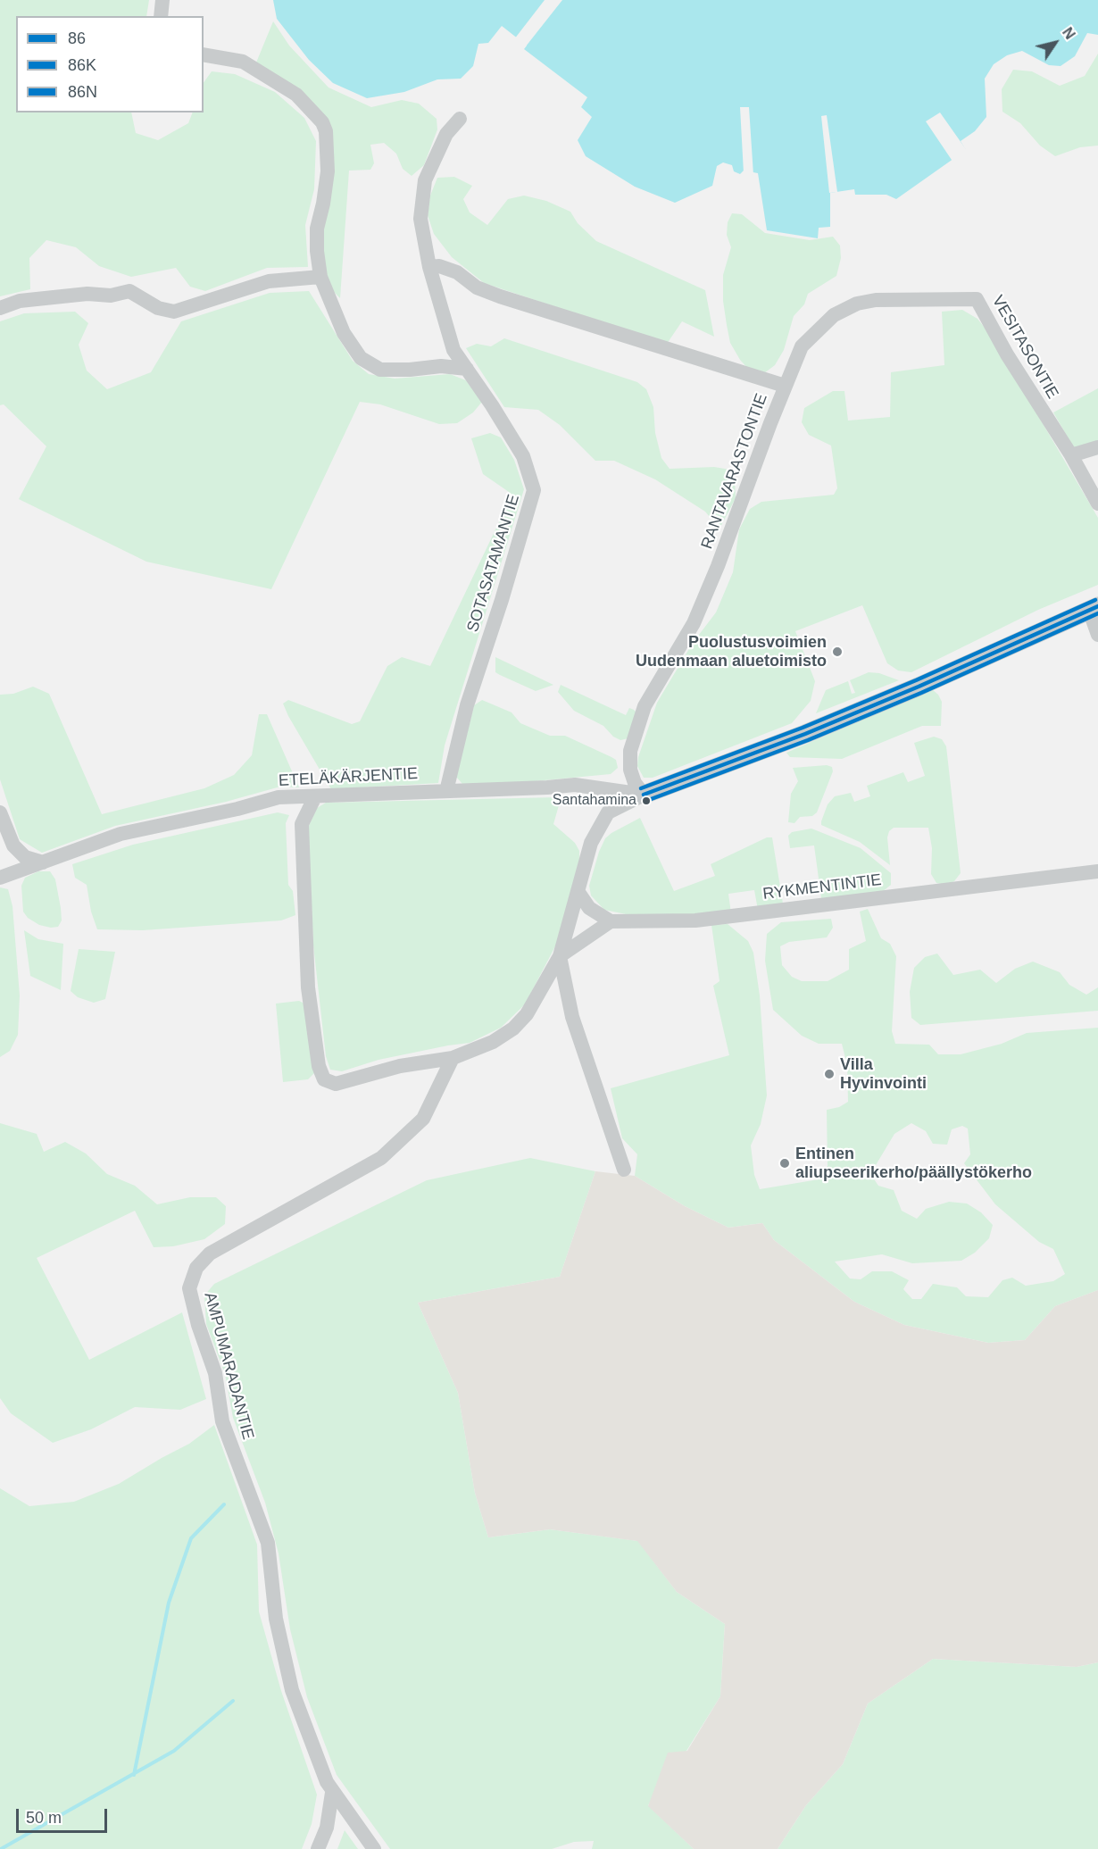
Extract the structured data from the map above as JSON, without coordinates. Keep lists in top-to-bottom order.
{
  "streets": {
    "street": [
      "VESITASONTIE",
      "RANTAVARASTONTIE",
      "SOTASATAMANTIE",
      "ETELÄKÄRJENTIE",
      "RYKMENTINTIE",
      "AMPUMARADANTIE"
    ]
  },
  "crossings": [
    ["VESITASONTIE", "RANTAVARASTONTIE"],
    ["RANTAVARASTONTIE", "SOTASATAMANTIE"],
    ["RANTAVARASTONTIE", "ETELÄKÄRJENTIE"],
    ["SOTASATAMANTIE", "ETELÄKÄRJENTIE"]
  ],
  "places": [
    "Puolustusvoimien Uudenmaan aluetoimisto",
    "Santahamina",
    "Villa Hyvinvointi",
    "Entinen aliupseerikerho/päällystökerho"
  ],
  "lines": ["transit line 86N", "transit line 86", "transit line 86K"],
  "legend": ["86", "86K", "86N"],
  "scale_bar": "50 m",
  "north": "top right"
}
